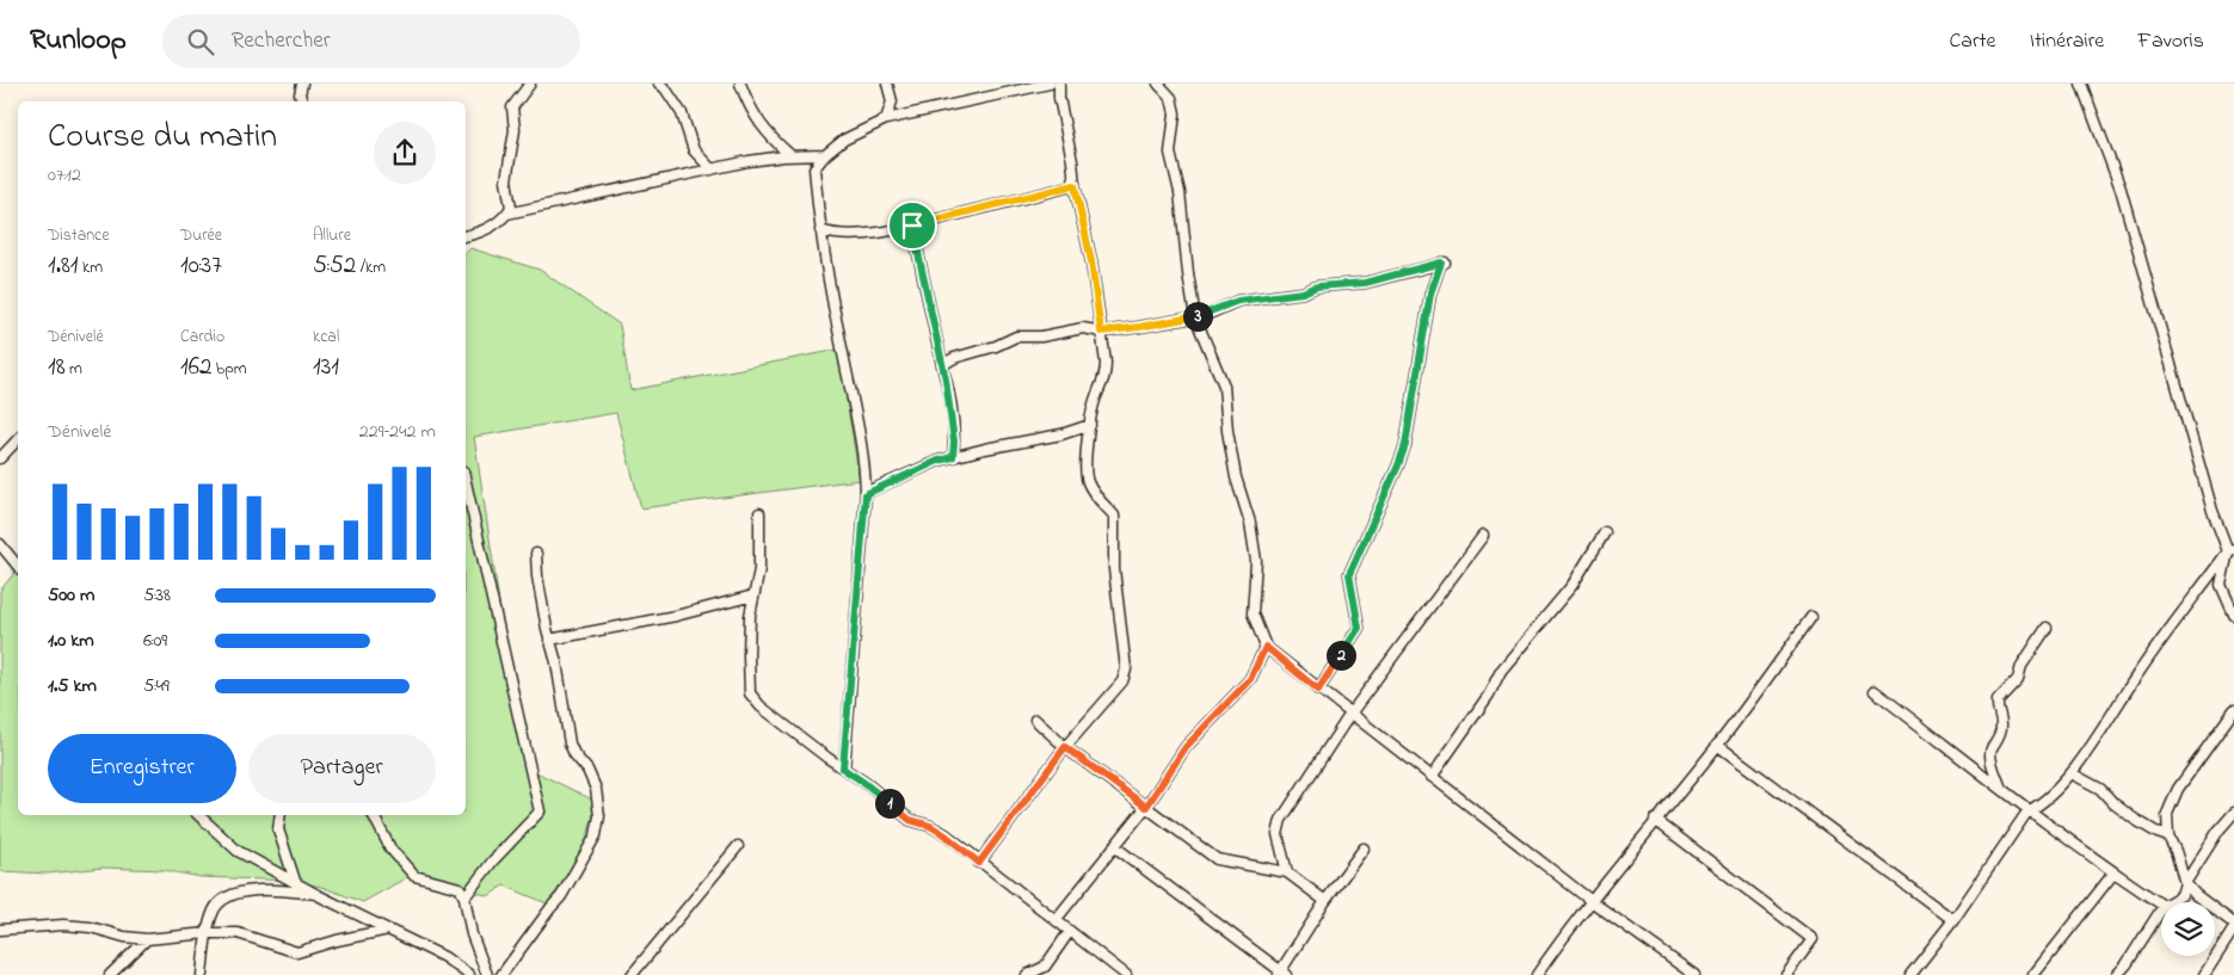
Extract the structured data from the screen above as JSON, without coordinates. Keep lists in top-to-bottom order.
{
  "page": {
    "header": "Runloop",
    "search": "Rechercher",
    "nav": ["Carte", "Itinéraire", "Favoris"],
    "heading": ["Course du matin", "07:12"],
    "stats": [
      ["Distance", "1.81 km"],
      ["Durée", "10:37"],
      ["Allure", "5:52 /km"],
      ["Dénivelé", "18 m"],
      ["Cardio", "162 bpm"],
      ["kcal", "131"]
    ],
    "pins": ["3", "2", "1"],
    "chart": ["Dénivelé", "229–242 m"],
    "list": [
      {
        "name": "500 m",
        "note": "5:38"
      },
      {
        "name": "1.0 km",
        "note": "6:09"
      },
      {
        "name": "1.5 km",
        "note": "5:49"
      }
    ],
    "buttons": ["Enregistrer", "Partager"]
  }
}
